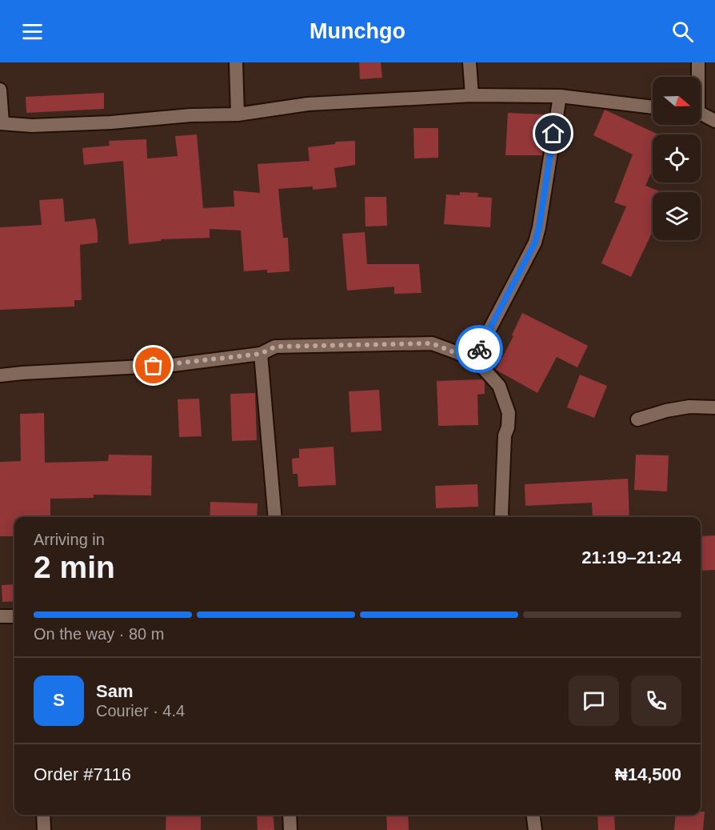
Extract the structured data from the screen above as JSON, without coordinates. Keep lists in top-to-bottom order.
{
  "north": "right",
  "page": {
    "header": "Munchgo",
    "heading": ["2 min", "Arriving in", "21:19–21:24"],
    "panel": [
      "Sam",
      "Courier · 4.4",
      "Order #7116",
      "₦14,500"
    ],
    "bar": "On the way · 80 m",
    "round": "S"
  }
}
